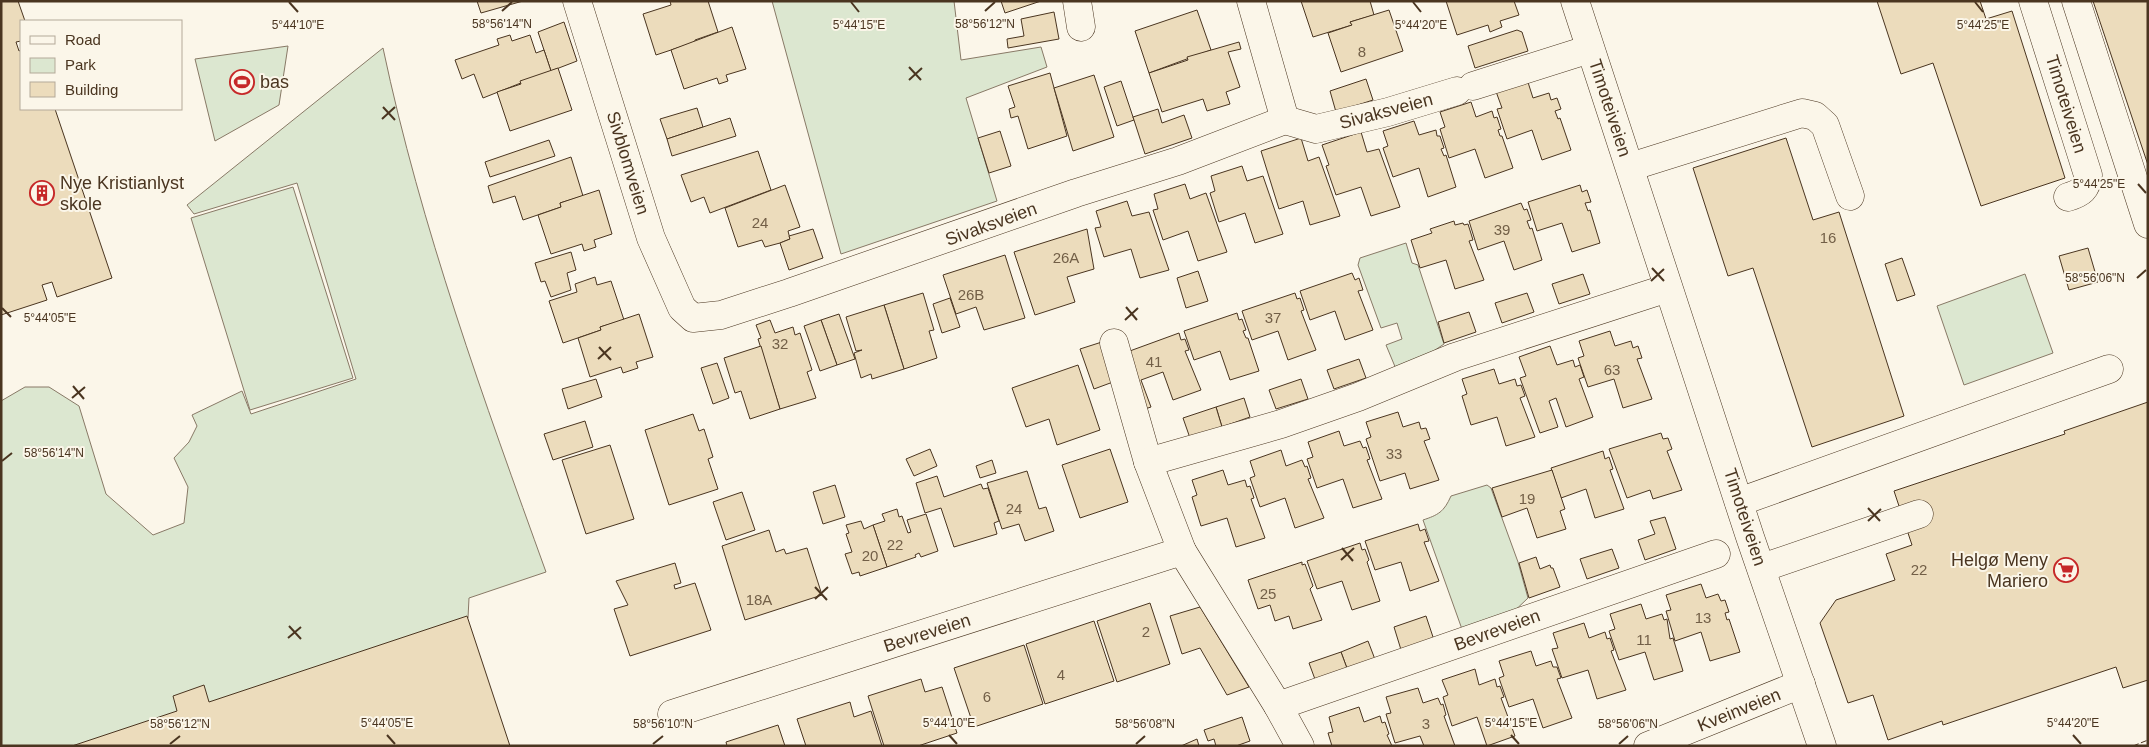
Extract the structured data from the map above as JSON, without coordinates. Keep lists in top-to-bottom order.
{
  "streets": {
    "street": [
      "Timoteiveien",
      "Sivaksveien",
      "Sivblomveien",
      "Bevreveien",
      "Kveinveien"
    ]
  },
  "crossings": [
    ["Timoteiveien", "Sivaksveien"],
    ["Timoteiveien", "Kveinveien"],
    ["Sivaksveien", "Sivblomveien"]
  ],
  "places": {
    "sports": ["bas"],
    "building": ["Nye Kristianlyst skole"],
    "supermarket": ["Helgø Meny Mariero"]
  },
  "house_numbers": [
    "8",
    "24",
    "39",
    "16",
    "26A",
    "26B",
    "37",
    "32",
    "41",
    "63",
    "33",
    "19",
    "24",
    "22",
    "20",
    "22",
    "25",
    "18A",
    "13",
    "2",
    "11",
    "4",
    "6",
    "3"
  ],
  "legend": ["Road", "Park", "Building"],
  "coordinates": [
    "58°56'12\"N",
    "58°56'14\"N",
    "5°44'25\"E",
    "5°44'10\"E",
    "5°44'15\"E",
    "5°44'20\"E",
    "58°56'06\"N",
    "5°44'05\"E",
    "58°56'10\"N",
    "58°56'08\"N"
  ]
}
